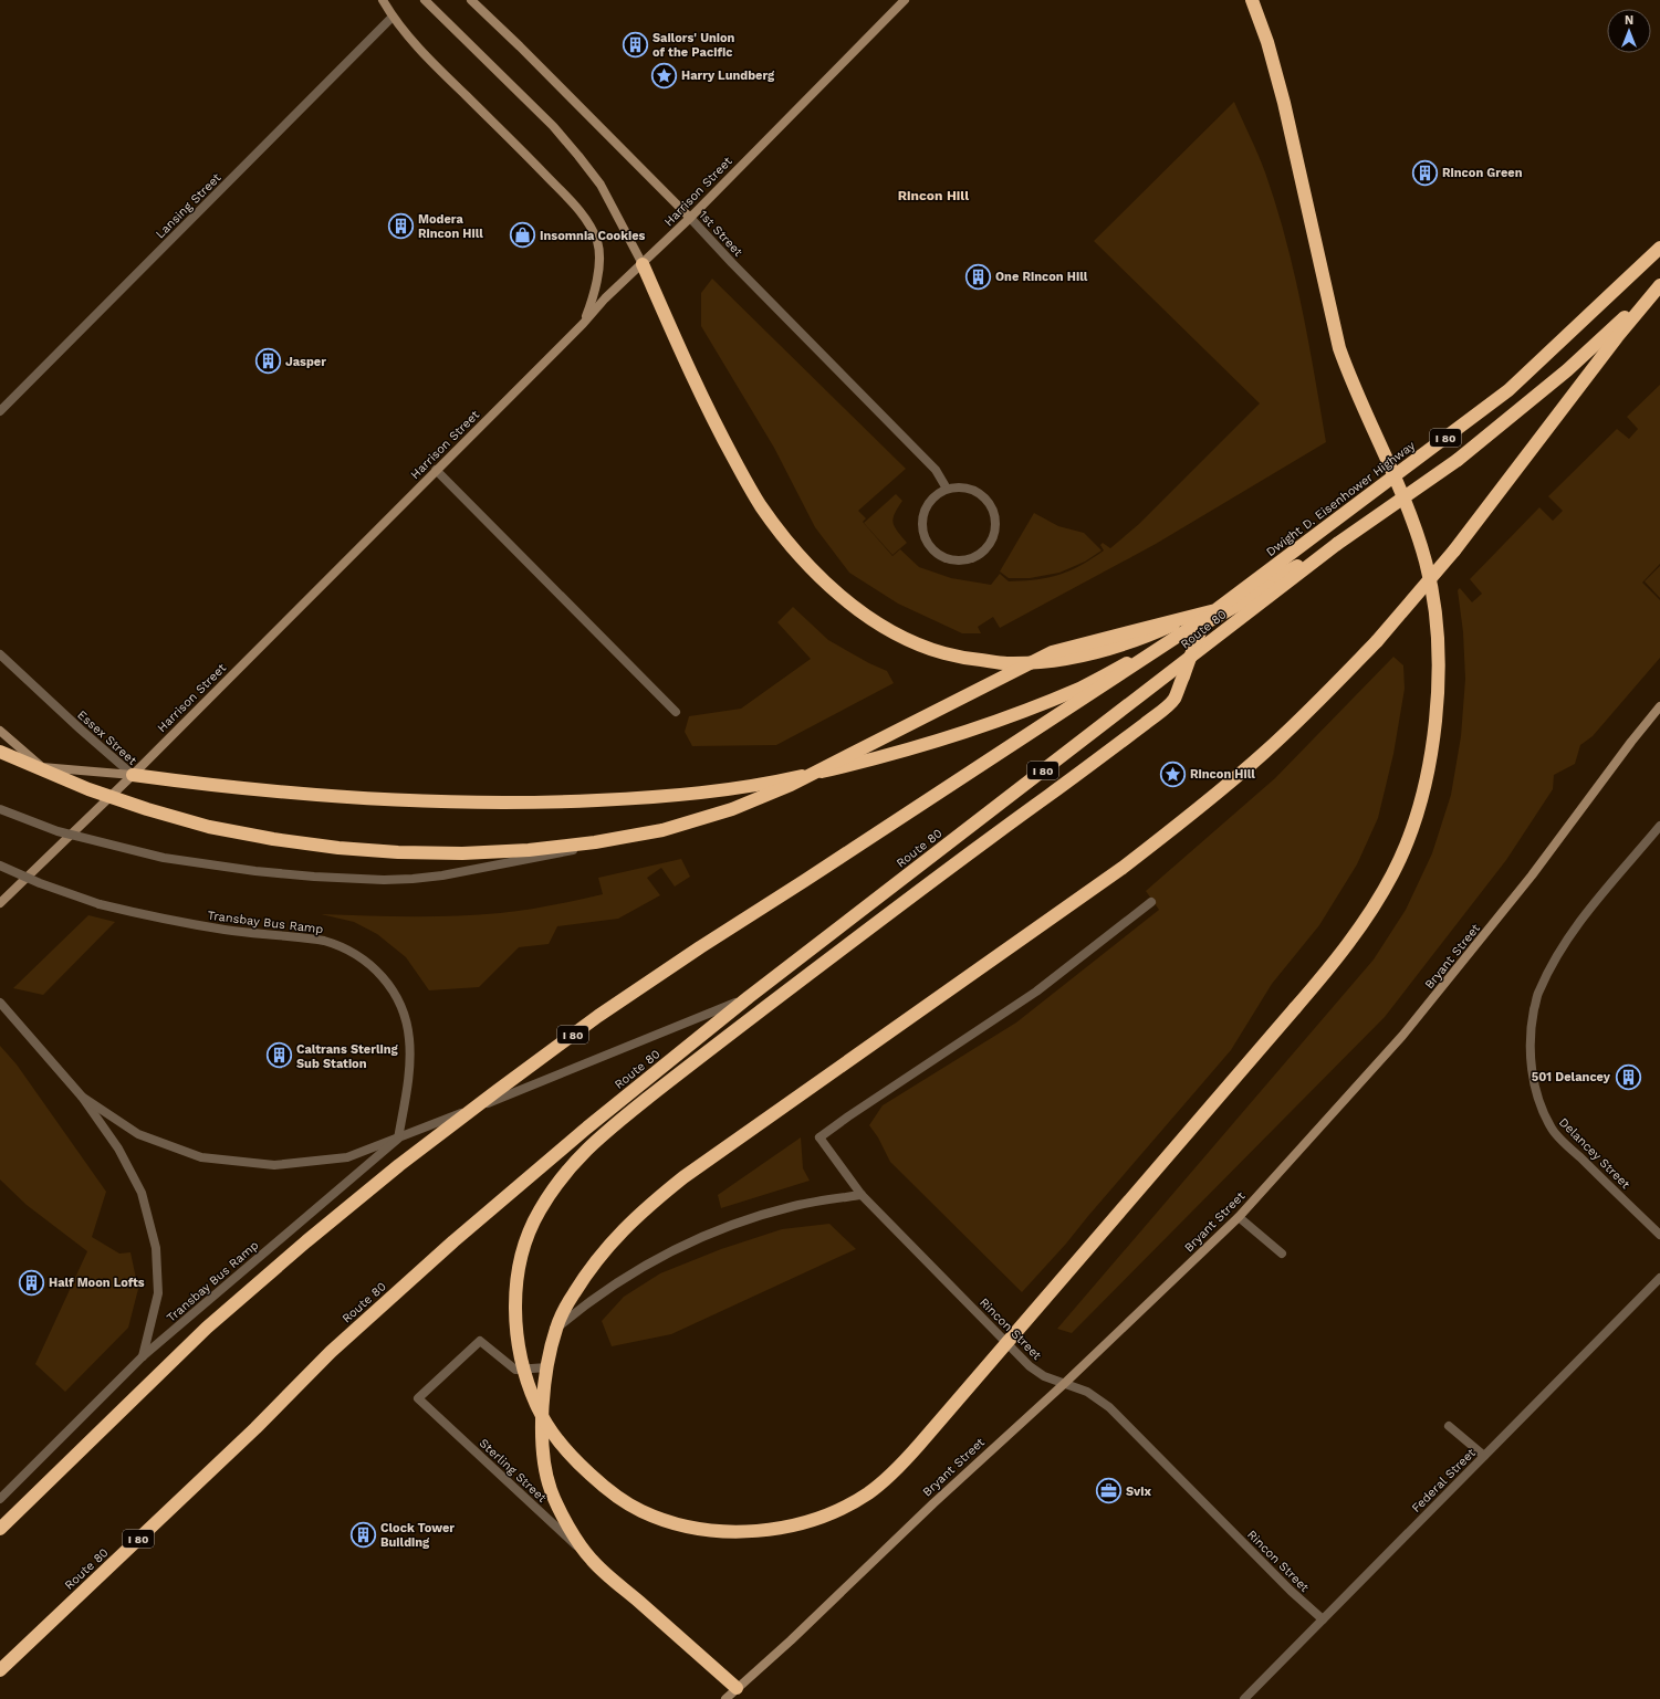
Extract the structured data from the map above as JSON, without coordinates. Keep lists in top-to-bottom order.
{
  "streets": {
    "highway": ["I 80", "Dwight D. Eisenhower Highway", "Route 80"],
    "main road": [
      "Harrison Street",
      "1st Street",
      "Essex Street",
      "Bryant Street"
    ],
    "street": [
      "Lansing Street",
      "Transbay Bus Ramp",
      "Delancey Street",
      "Rincon Street",
      "Sterling Street",
      "Federal Street"
    ]
  },
  "crossings": [
    ["Harrison Street", "1st Street"],
    ["Harrison Street", "Essex Street"],
    ["I 80", "Route 80"],
    ["Dwight D. Eisenhower Highway", "Route 80"],
    ["Bryant Street", "Rincon Street"],
    ["Rincon Street", "Federal Street"]
  ],
  "districts": ["Rincon Hill"],
  "places": {
    "building": [
      "Sailors' Union of the Pacific",
      "Rincon Green",
      "Modera Rincon Hill",
      "One Rincon Hill",
      "Jasper",
      "Caltrans Sterling Sub Station",
      "501 Delancey",
      "Half Moon Lofts",
      "Clock Tower Building"
    ],
    "place": ["Harry Lundberg", "Rincon Hill"],
    "shop": ["Insomnia Cookies"],
    "office": ["Svix"]
  },
  "north": "top"
}
